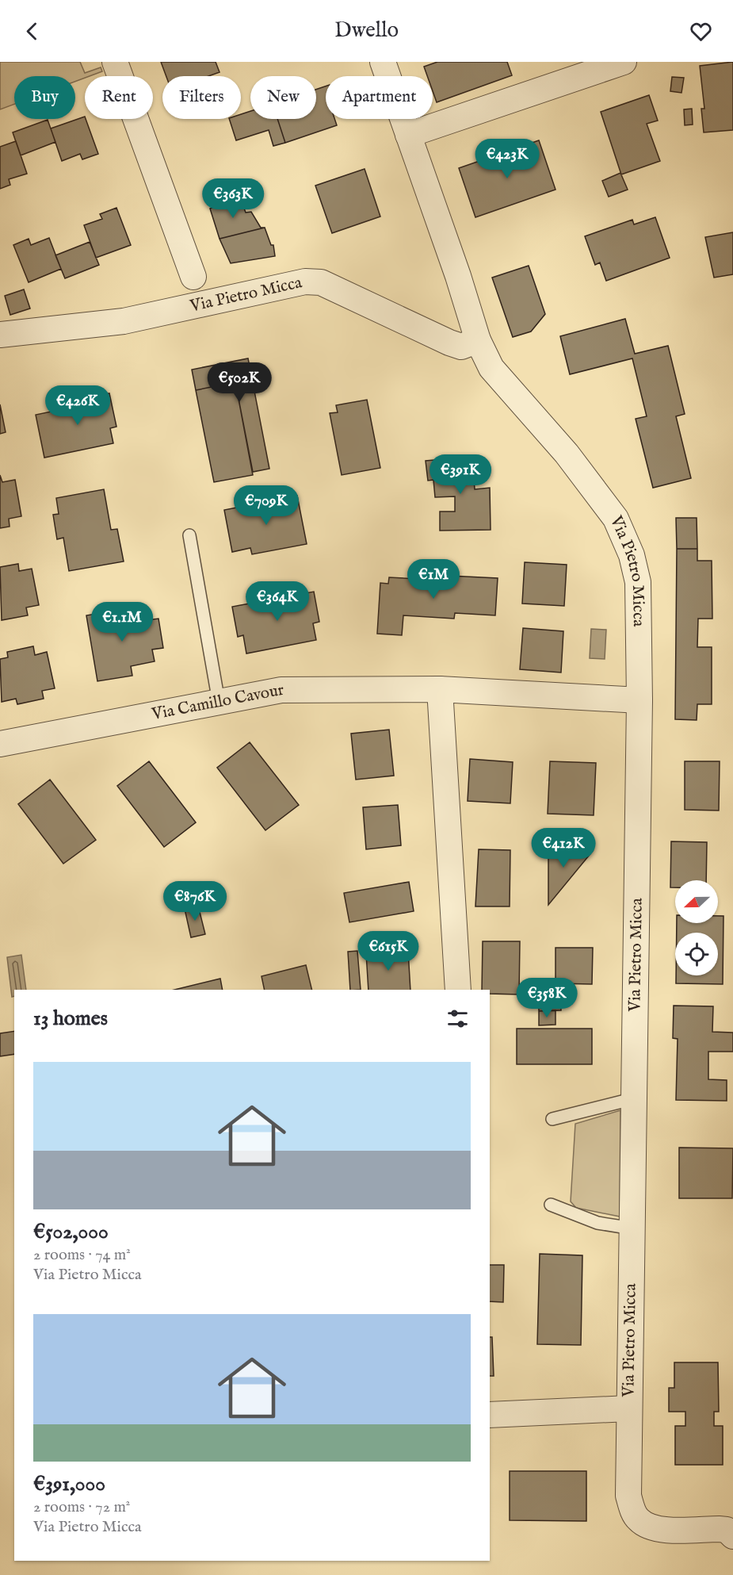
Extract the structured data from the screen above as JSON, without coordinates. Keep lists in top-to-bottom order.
{
  "streets": {
    "street": ["Via Pietro Micca", "Via Camillo Cavour"]
  },
  "crossings": [
    ["Via Pietro Micca", "Via Camillo Cavour"]
  ],
  "north": "left",
  "page": {
    "header": "Dwello",
    "chip": [
      "Buy",
      "Rent",
      "Filters",
      "New",
      "Apartment"
    ],
    "price": [
      "€423K",
      "€363K",
      "€502K",
      "€426K",
      "€391K",
      "€709K",
      "€1M",
      "€364K",
      "€1.1M",
      "€412K",
      "€876K",
      "€615K",
      "€358K"
    ],
    "heading": "13 homes",
    "list": [
      {
        "name": "€502,000",
        "note": "2 rooms · 74 m² · Via Pietro Micca"
      },
      {
        "name": "€391,000",
        "note": "2 rooms · 72 m² · Via Pietro Micca"
      }
    ]
  }
}
